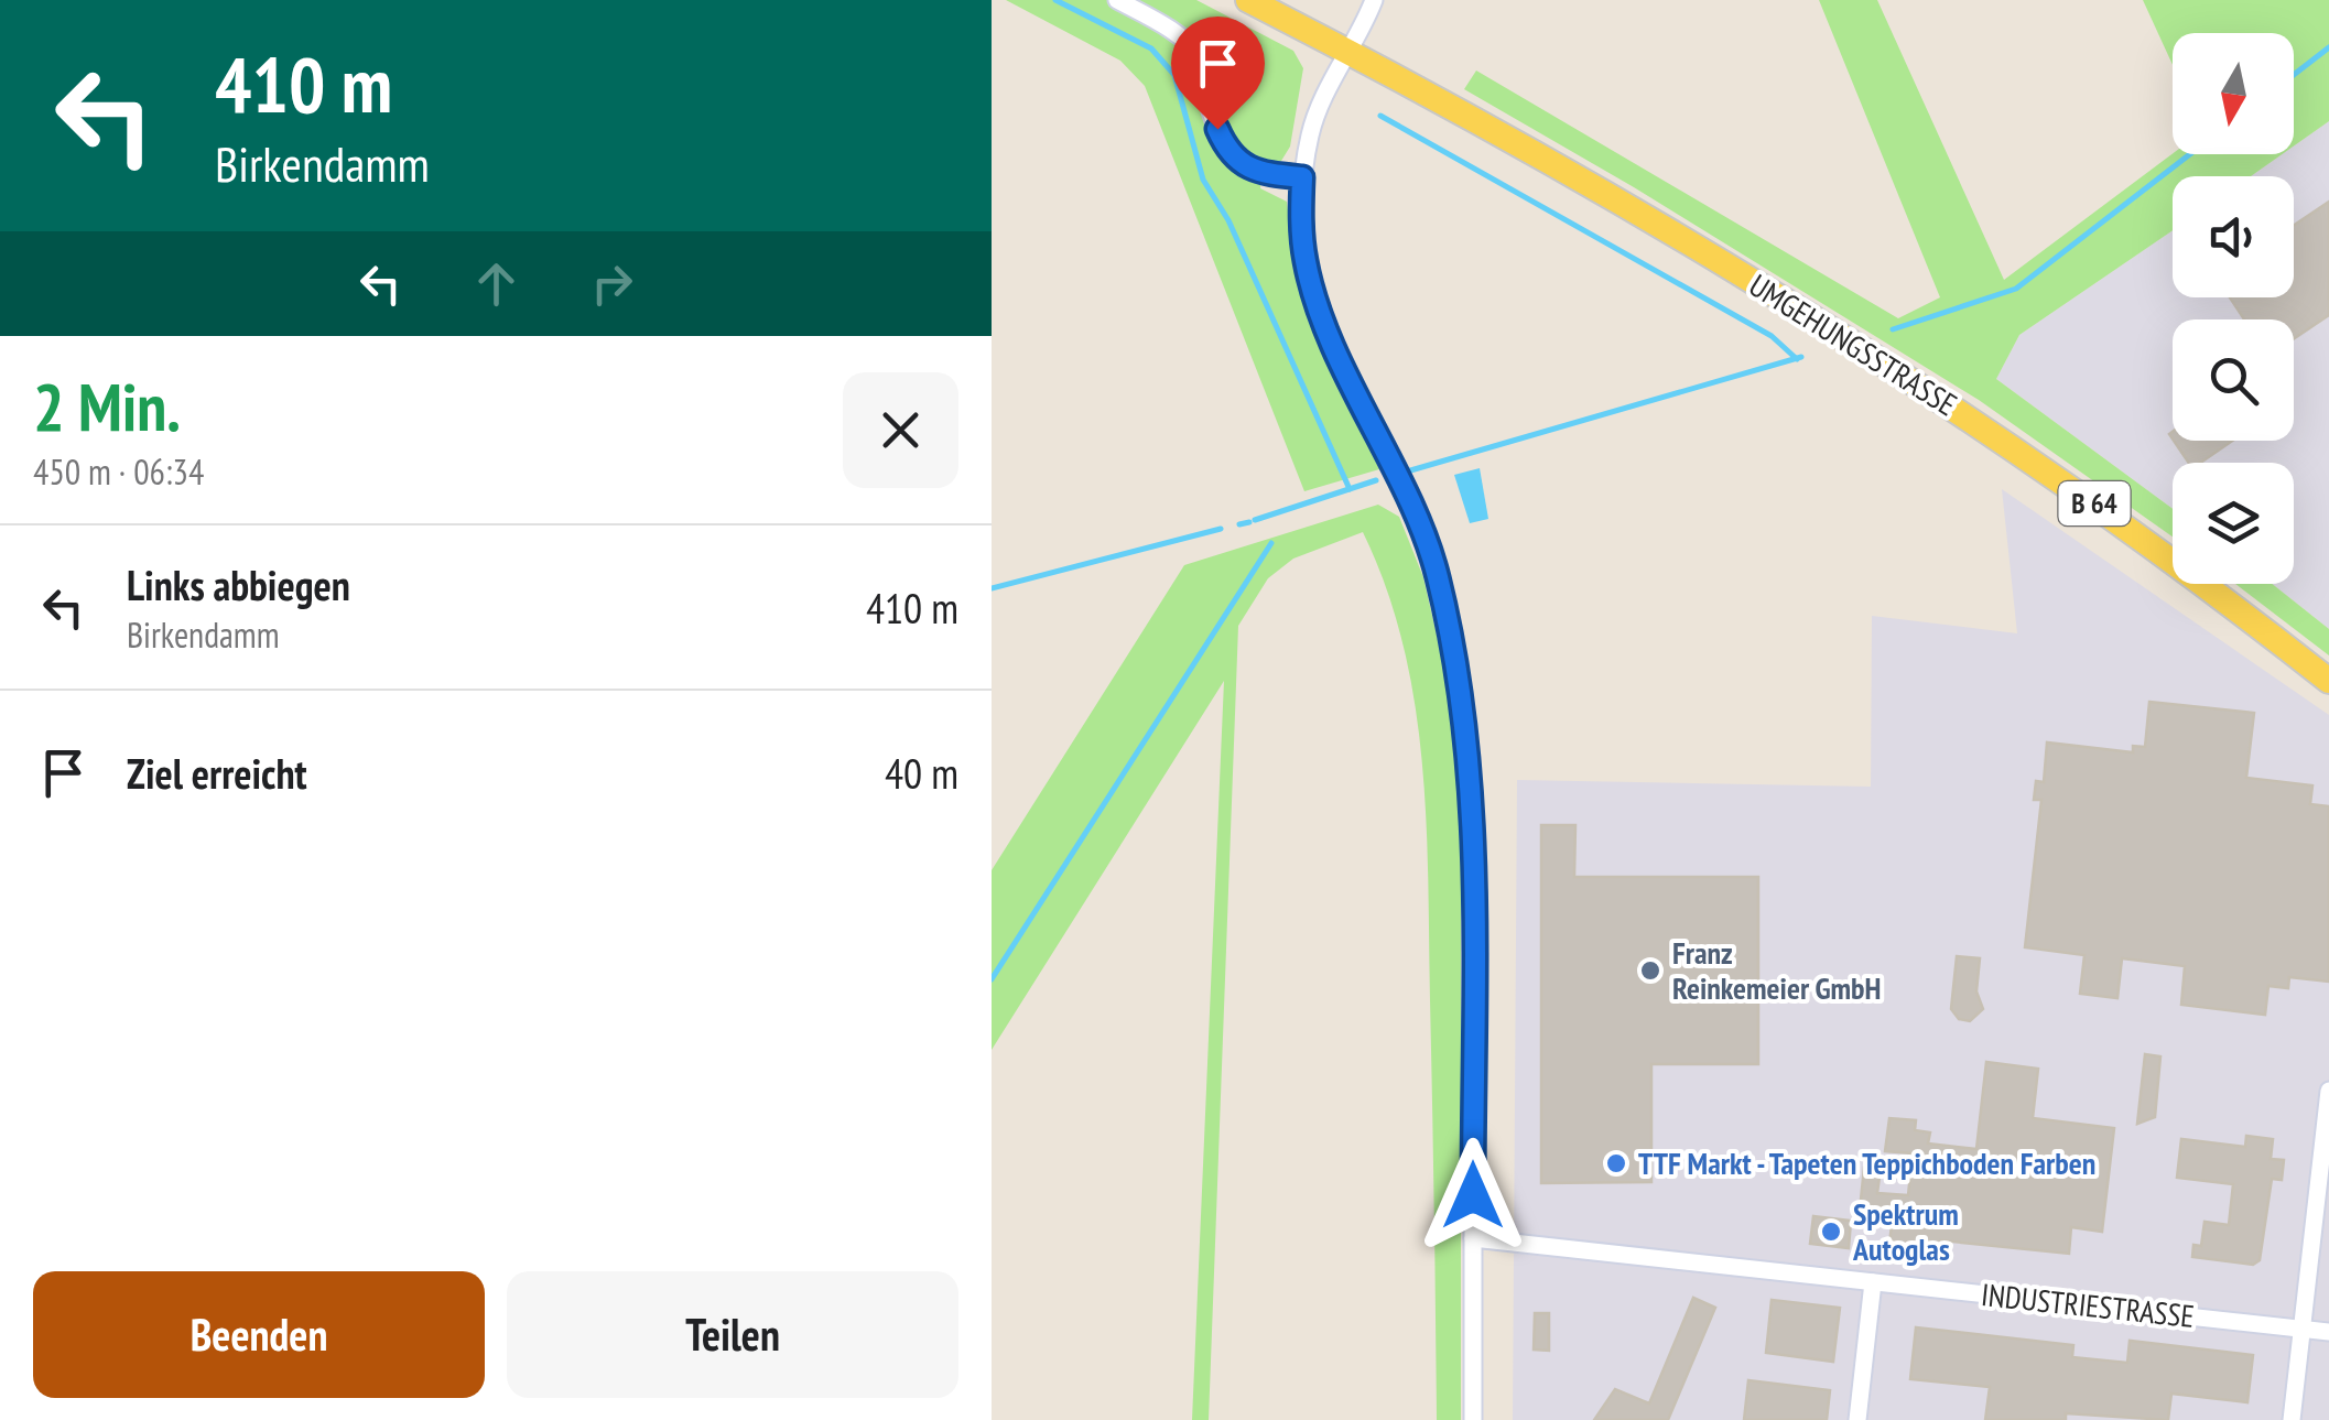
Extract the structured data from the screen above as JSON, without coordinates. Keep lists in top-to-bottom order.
{
  "streets": {
    "main road": ["UMGEHUNGSSTRASSE", "B 64"],
    "street": ["INDUSTRIESTRASSE"]
  },
  "crossings": [
    ["UMGEHUNGSSTRASSE", "B 64"]
  ],
  "places": ["Franz Reinkemeier GmbH", "TTF Markt - Tapeten Teppichboden Farben", "Spektrum Autoglas"],
  "north": "bottom",
  "page": {
    "turn": ["410 m", "Birkendamm"],
    "heading": ["2 Min.", "450 m · 06:34"],
    "list": [
      {
        "name": "Links abbiegen",
        "note": "Birkendamm",
        "value": "410 m"
      },
      {
        "name": "Ziel erreicht",
        "value": "40 m"
      }
    ],
    "buttons": ["Beenden", "Teilen"]
  }
}
